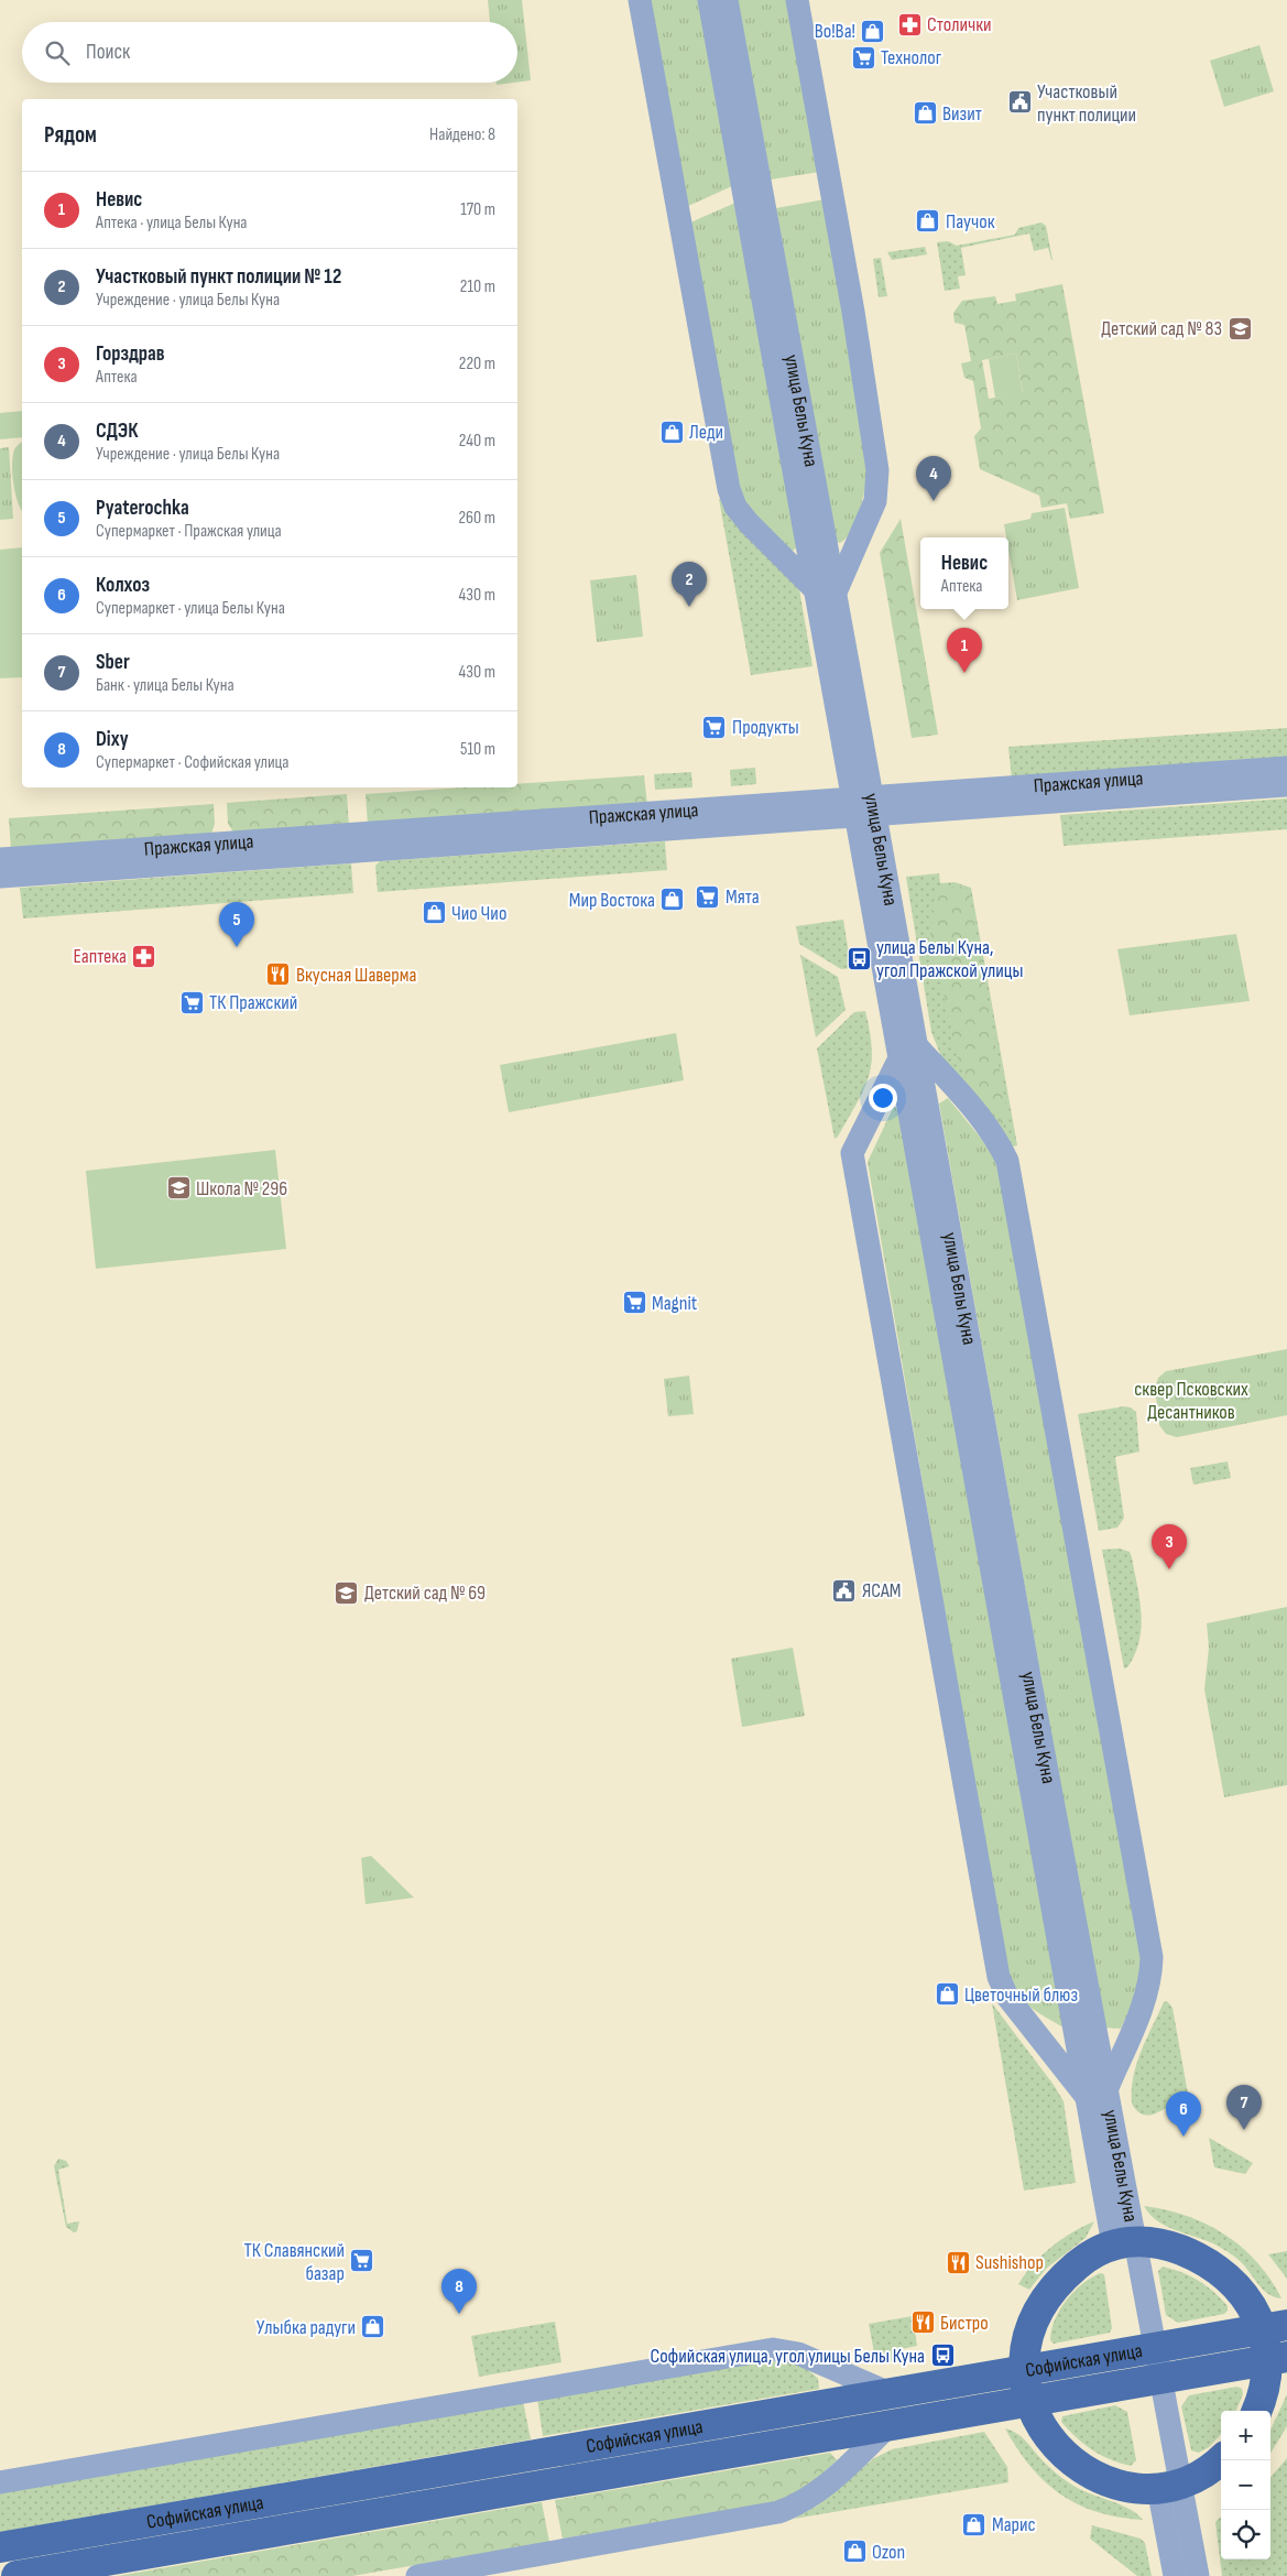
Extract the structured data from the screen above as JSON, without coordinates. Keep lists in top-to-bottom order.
{
  "streets": {
    "main road": ["Софийская улица"],
    "street": ["улица Белы Куна", "Пражская улица"]
  },
  "crossings": [
    ["улица Белы Куна", "Пражская улица"],
    ["улица Белы Куна", "Софийская улица"]
  ],
  "parks": ["сквер Псковских Десантников"],
  "places": {
    "pharmacy": ["Столички", "Еаптека"],
    "shop": [
      "Во!Ва!",
      "Визит",
      "Паучок",
      "Леди",
      "Мир Востока",
      "Чио Чио",
      "Цветочный блюз",
      "Улыбка радуги",
      "Марис",
      "Ozon"
    ],
    "supermarket": [
      "Технолог",
      "Продукты",
      "Мята",
      "ТК Пражский",
      "Magnit",
      "ТК Славянский базар"
    ],
    "public building": ["Участковый пункт полиции", "ЯСАМ"],
    "school or university": ["Детский сад № 83", "Школа № 296", "Детский сад № 69"],
    "bus stop": ["улица Белы Куна, угол Пражской улицы", "Софийская улица, угол улицы Белы Куна"],
    "restaurant": ["Вкусная Шаверма", "Sushishop", "Бистро"]
  },
  "page": {
    "search": "Поиск",
    "heading": ["Рядом", "Найдено: 8"],
    "list": [
      {
        "mark": "1",
        "name": "Невис",
        "note": "Аптека · улица Белы Куна",
        "value": "170 m"
      },
      {
        "mark": "2",
        "name": "Участковый пункт полиции № 12",
        "note": "Учреждение · улица Белы Куна",
        "value": "210 m"
      },
      {
        "mark": "3",
        "name": "Горздрав",
        "note": "Аптека",
        "value": "220 m"
      },
      {
        "mark": "4",
        "name": "СДЭК",
        "note": "Учреждение · улица Белы Куна",
        "value": "240 m"
      },
      {
        "mark": "5",
        "name": "Pyaterochka",
        "note": "Супермаркет · Пражская улица",
        "value": "260 m"
      },
      {
        "mark": "6",
        "name": "Колхоз",
        "note": "Супермаркет · улица Белы Куна",
        "value": "430 m"
      },
      {
        "mark": "7",
        "name": "Sber",
        "note": "Банк · улица Белы Куна",
        "value": "430 m"
      },
      {
        "mark": "8",
        "name": "Dixy",
        "note": "Супермаркет · Софийская улица",
        "value": "510 m"
      }
    ],
    "pins": [
      "4",
      "2",
      "1",
      "5",
      "3",
      "7",
      "6",
      "8"
    ],
    "popup": ["Невис", "Аптека"],
    "map_buttons": ["+", "−"]
  }
}
